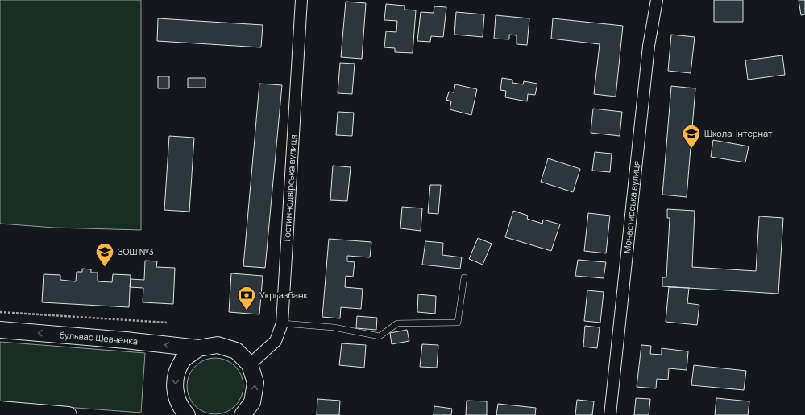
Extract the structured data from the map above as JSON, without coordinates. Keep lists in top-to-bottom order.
{
  "streets": {
    "main road": ["бульвар Шевченка"],
    "street": ["Гостиннодвірська вулиця", "Монастирська вулиця"]
  },
  "crossings": [
    ["Гостиннодвірська вулиця", "бульвар Шевченка"]
  ],
  "places": {
    "school or university": ["Школа-інтернат", "ЗОШ №3"],
    "bank": ["Укргазбанк"]
  }
}
